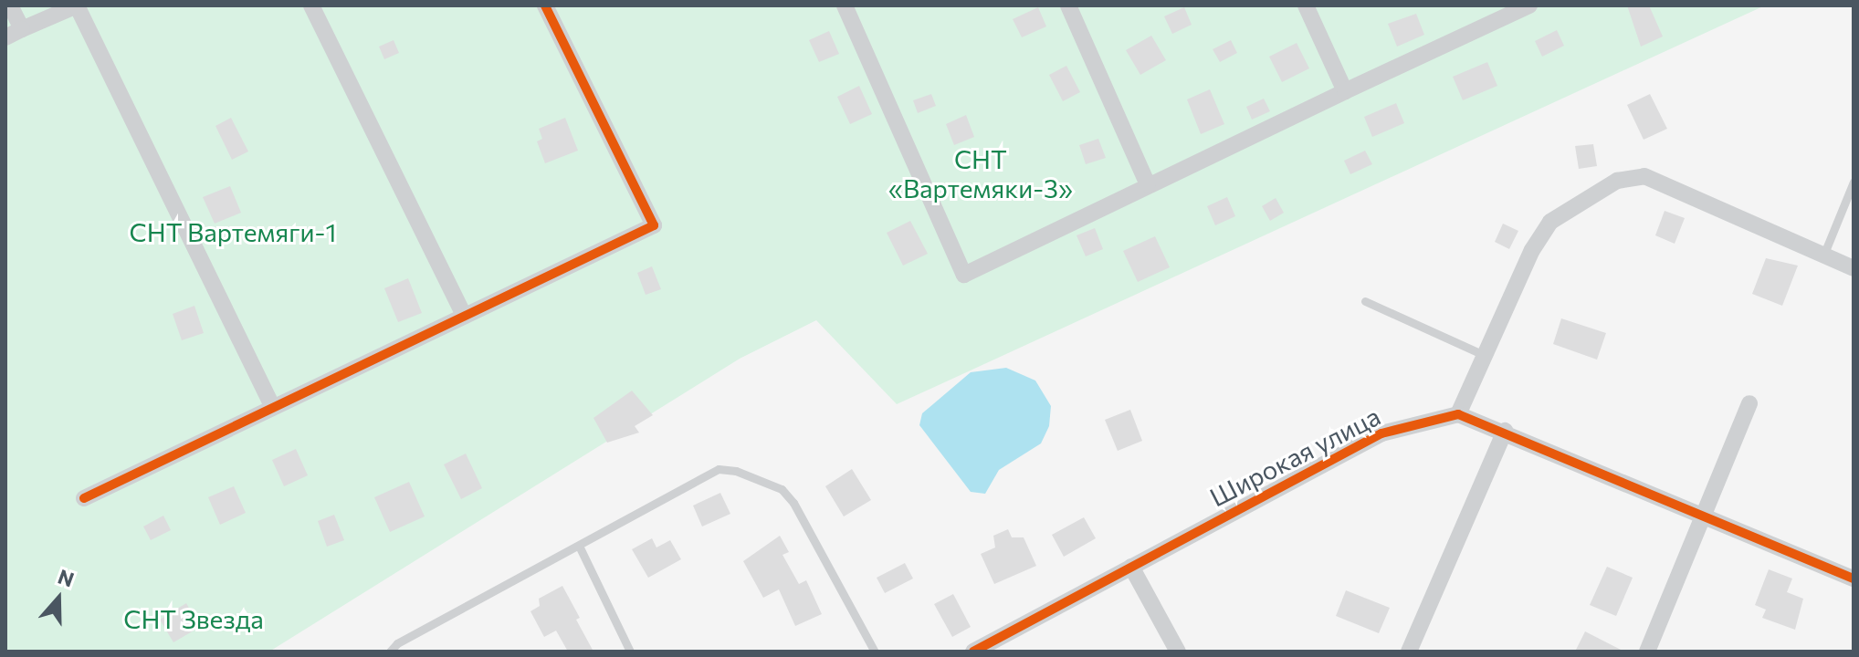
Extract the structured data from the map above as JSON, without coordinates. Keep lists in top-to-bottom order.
{
  "streets": {
    "street": ["Широкая улица"]
  },
  "parks": ["СНТ «Вартемяки-3»", "СНТ Вартемяги-1", "СНТ Звезда"],
  "north": "top"
}
